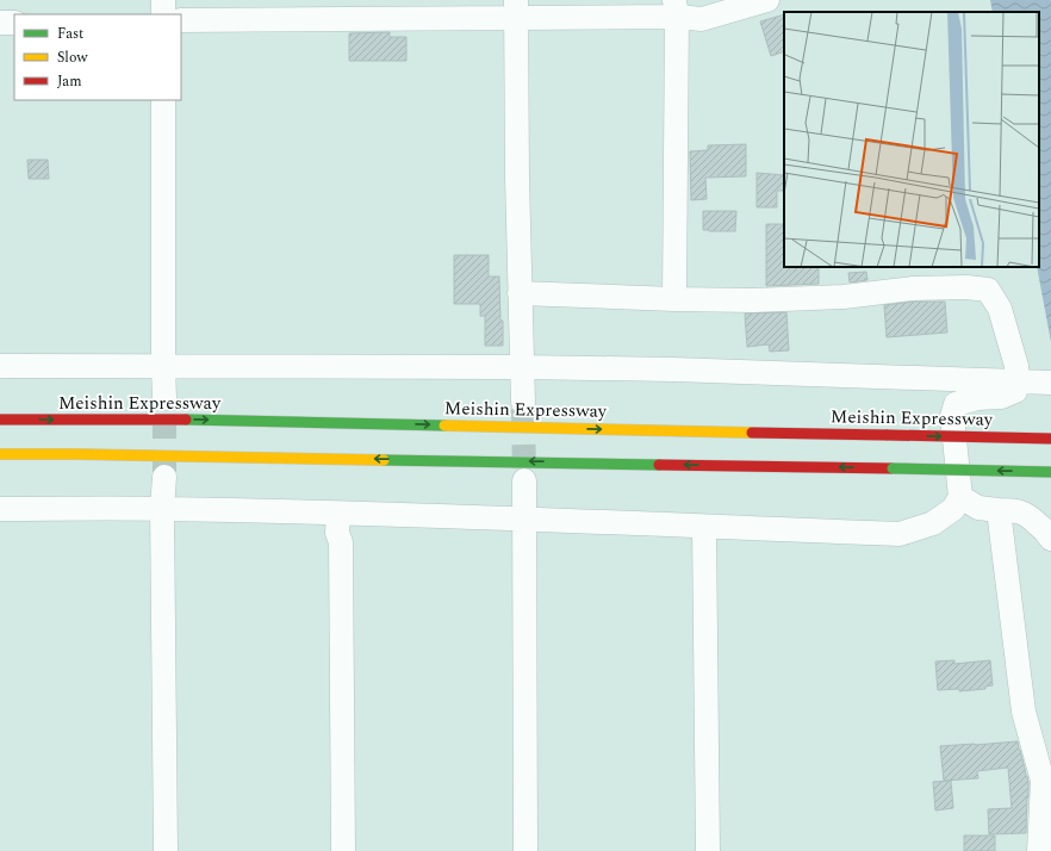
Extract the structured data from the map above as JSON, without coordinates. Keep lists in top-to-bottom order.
{
  "streets": {
    "highway": ["Meishin Expressway"]
  },
  "legend": ["Fast", "Slow", "Jam"]
}
